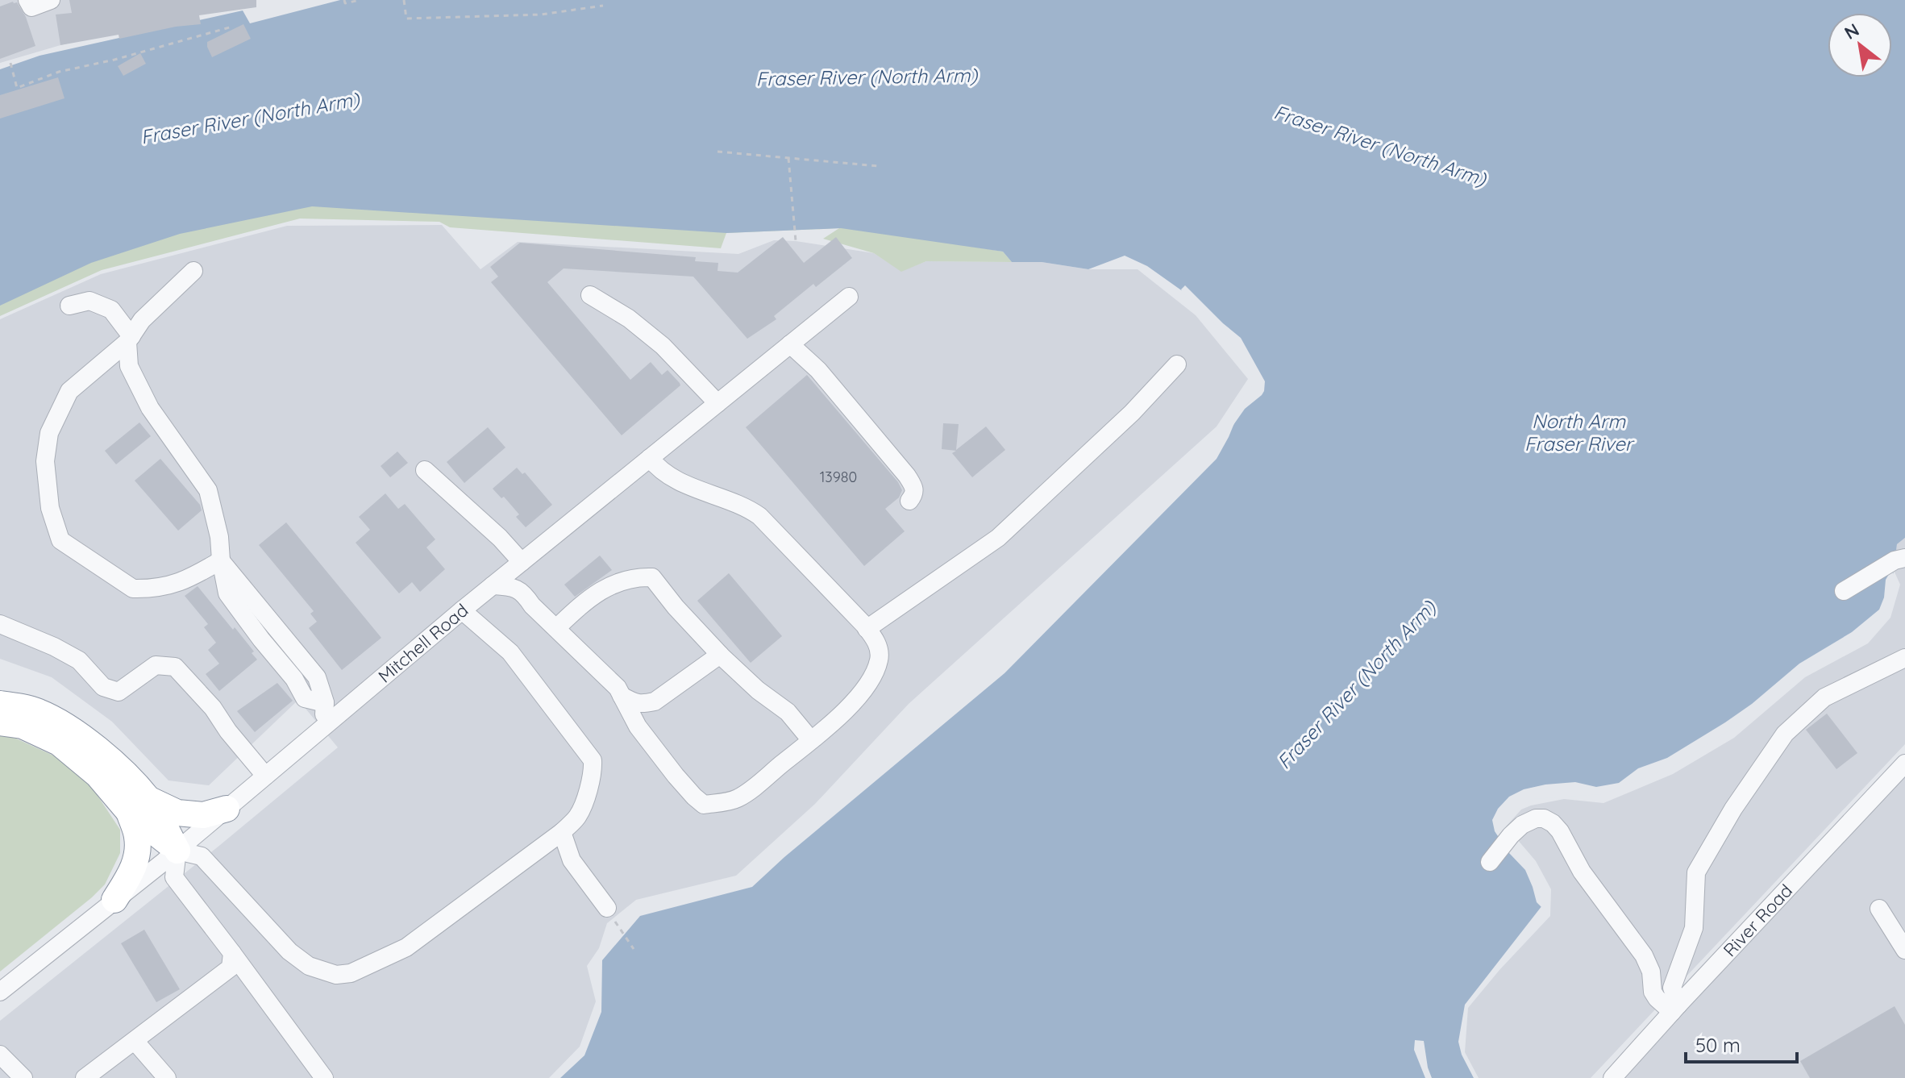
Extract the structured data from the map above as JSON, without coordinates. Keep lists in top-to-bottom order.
{
  "streets": {
    "street": ["Mitchell Road", "River Road"]
  },
  "water": ["Fraser River (North Arm)", "North Arm Fraser River"],
  "house_numbers": ["13980"],
  "scale_bar": "50 m",
  "north": "top left"
}
